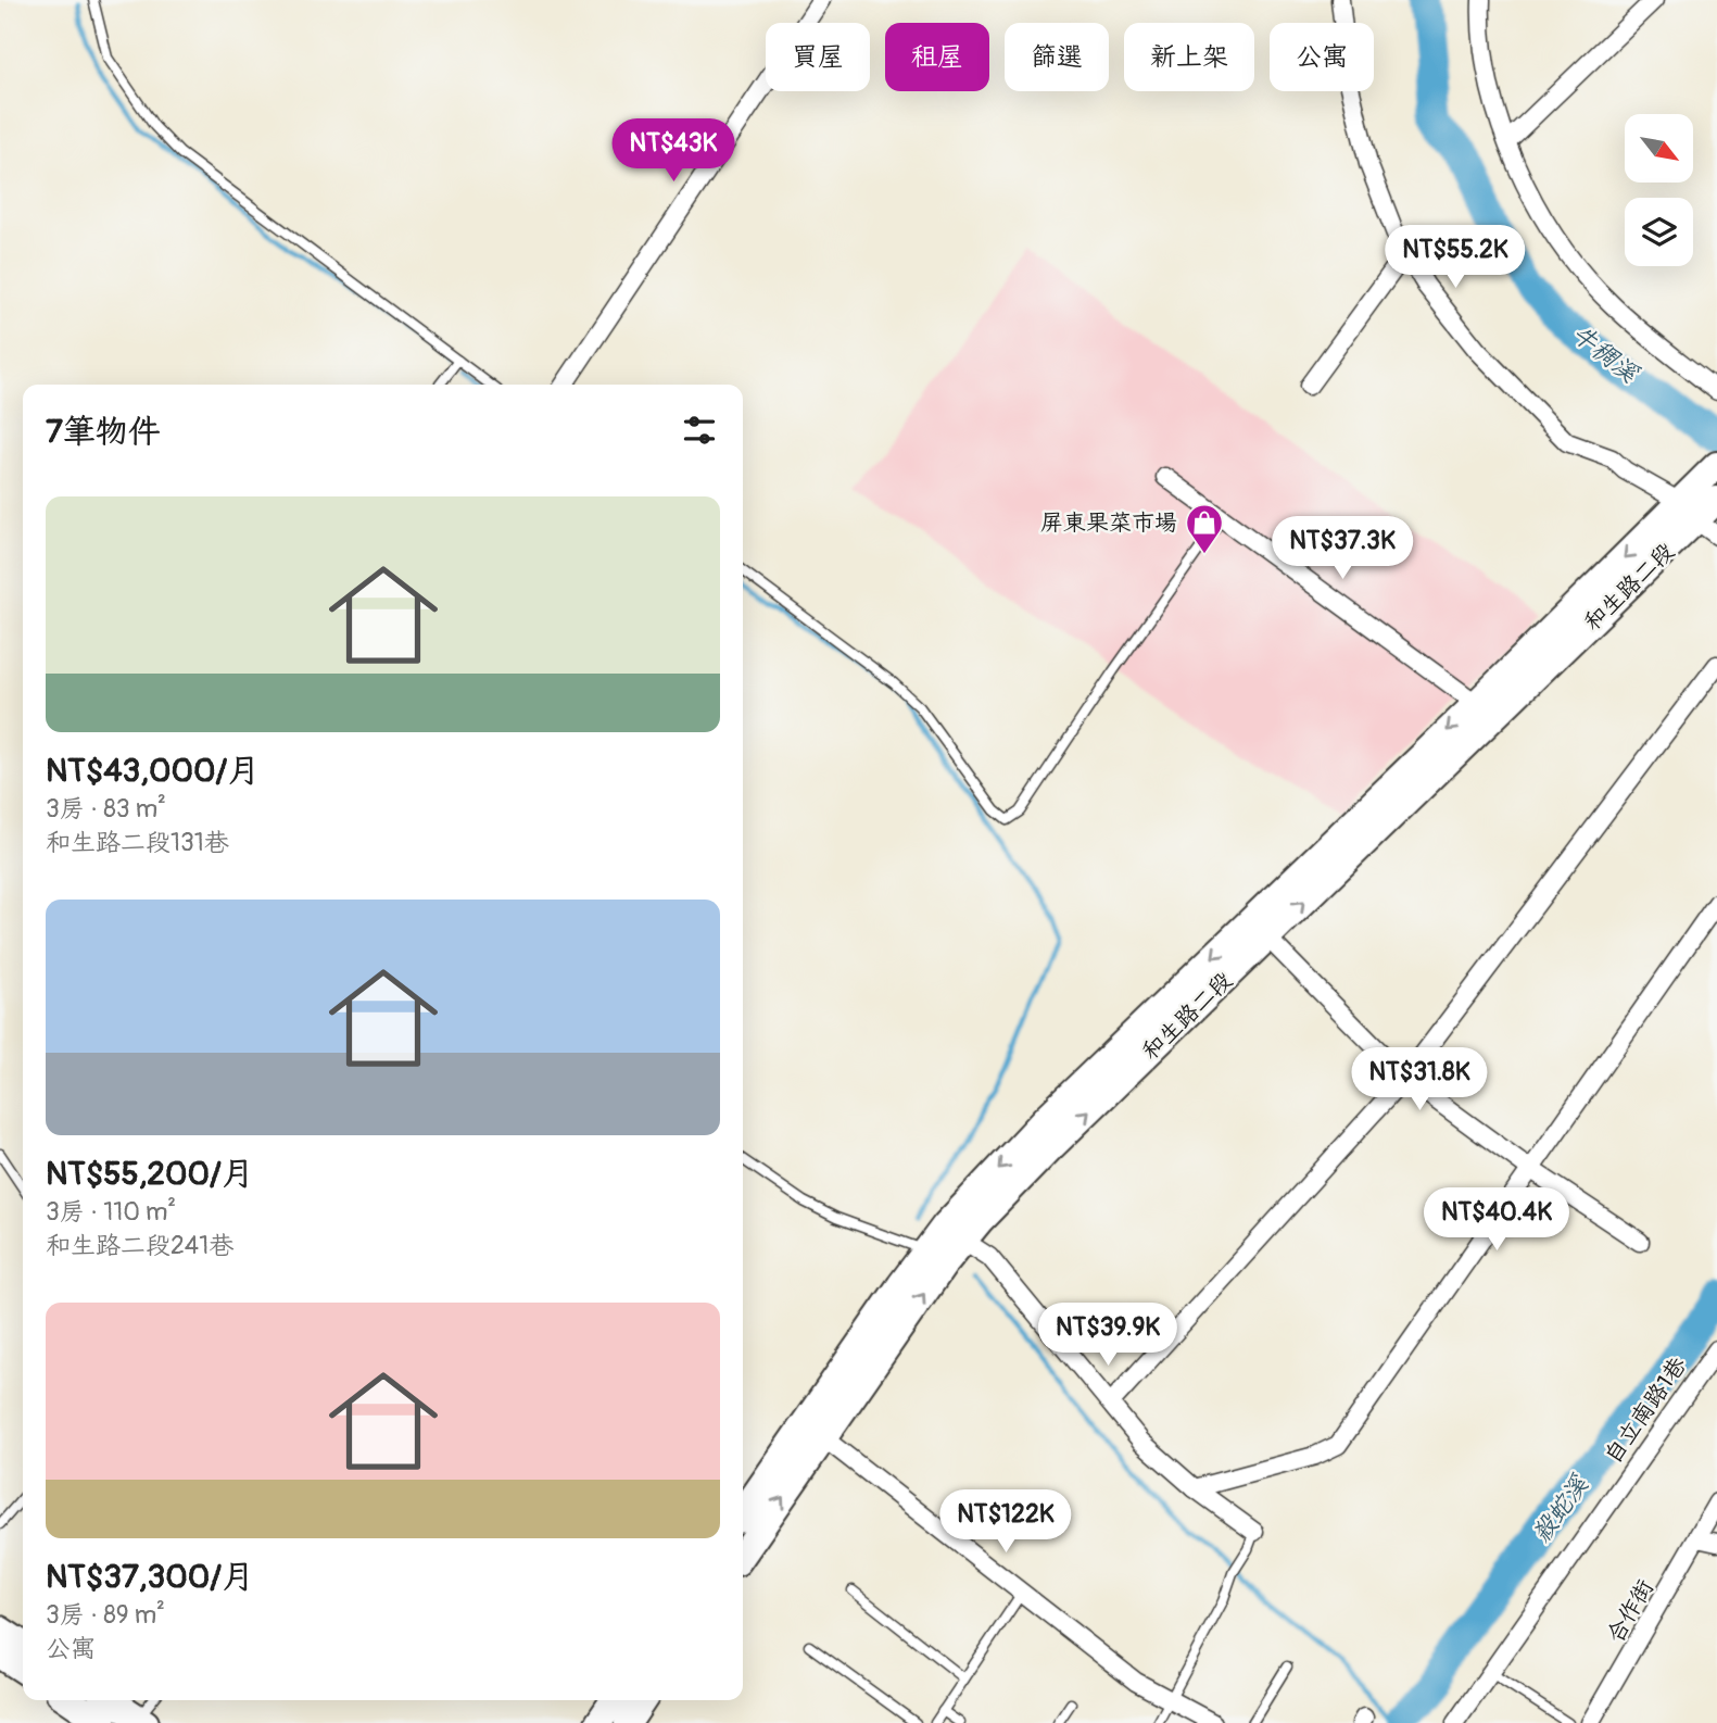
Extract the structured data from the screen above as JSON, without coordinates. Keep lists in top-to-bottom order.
{
  "streets": {
    "main road": ["和生路二段"],
    "street": ["自立南路1巷", "合作街"]
  },
  "water": ["牛稠溪", "殺蛇溪"],
  "places": {
    "shop": ["屏東果菜市場"]
  },
  "north": "bottom right",
  "page": {
    "chip": [
      "買屋",
      "租屋",
      "篩選",
      "新上架",
      "公寓"
    ],
    "price": [
      "NT$43K",
      "NT$55.2K",
      "NT$37.3K",
      "NT$31.8K",
      "NT$40.4K",
      "NT$39.9K",
      "NT$122K"
    ],
    "heading": "7筆物件",
    "list": [
      {
        "name": "NT$43,000/月",
        "note": "3房 · 83 m² · 和生路二段131巷"
      },
      {
        "name": "NT$55,200/月",
        "note": "3房 · 110 m² · 和生路二段241巷"
      },
      {
        "name": "NT$37,300/月",
        "note": "3房 · 89 m² · 公寓"
      }
    ]
  }
}
